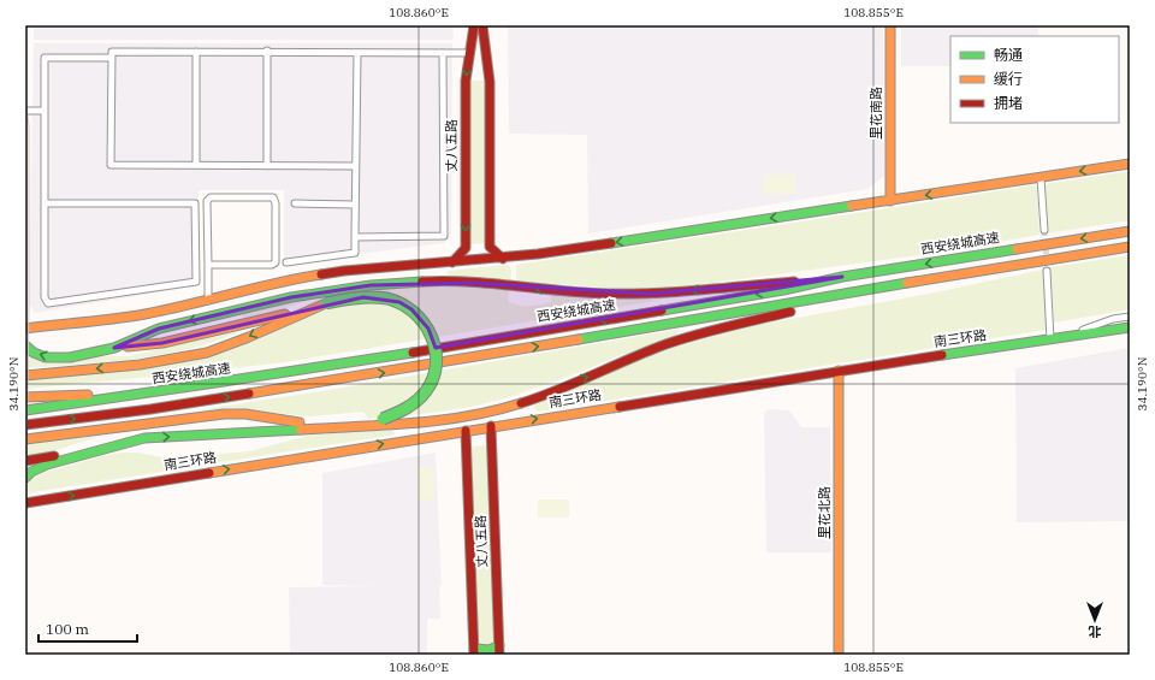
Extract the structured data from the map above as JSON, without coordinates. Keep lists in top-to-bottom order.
{
  "streets": {
    "main road": [
      "里花南路",
      "丈八五路",
      "西安绕城高速",
      "南三环路",
      "里花北路"
    ]
  },
  "crossings": [
    ["丈八五路", "南三环路"],
    ["南三环路", "里花北路"]
  ],
  "legend": ["畅通", "缓行", "拥堵"],
  "scale_bar": "100 m",
  "north": "bottom",
  "coordinates": ["108.860°E", "108.855°E", "34.190°N"]
}
